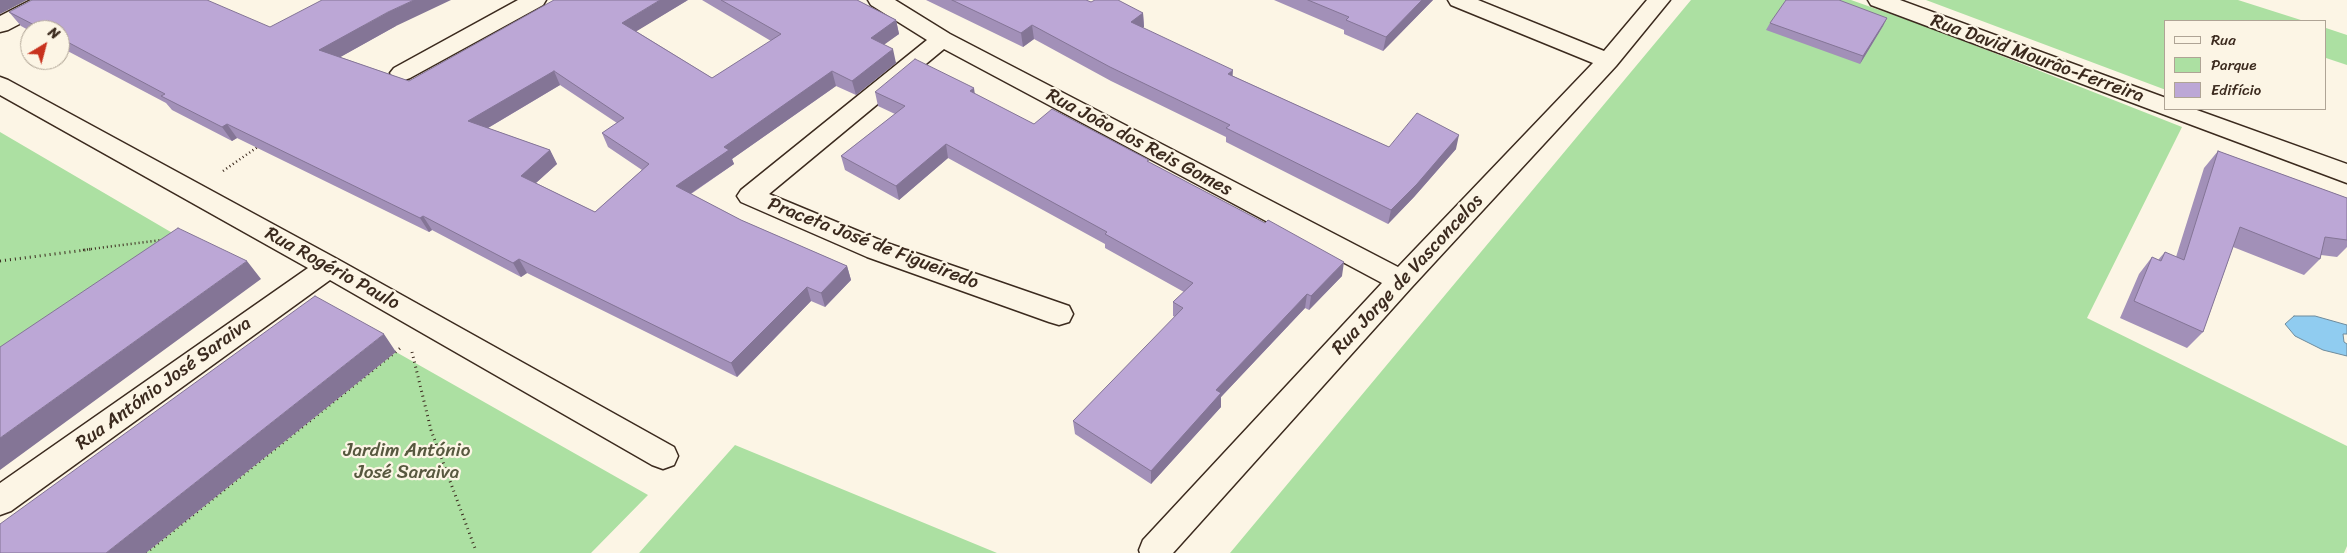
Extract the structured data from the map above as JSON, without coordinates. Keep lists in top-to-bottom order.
{
  "streets": {
    "street": [
      "Rua David Mourão-Ferreira",
      "Rua João dos Reis Gomes",
      "Praceta José de Figueiredo",
      "Rua Rogério Paulo",
      "Rua Jorge de Vasconcelos",
      "Rua António José Saraiva"
    ]
  },
  "crossings": [
    ["Rua João dos Reis Gomes", "Praceta José de Figueiredo"],
    ["Rua João dos Reis Gomes", "Rua Jorge de Vasconcelos"],
    ["Rua Rogério Paulo", "Rua António José Saraiva"]
  ],
  "parks": ["Jardim António José Saraiva"],
  "legend": ["Rua", "Parque", "Edifício"],
  "north": "top right"
}
